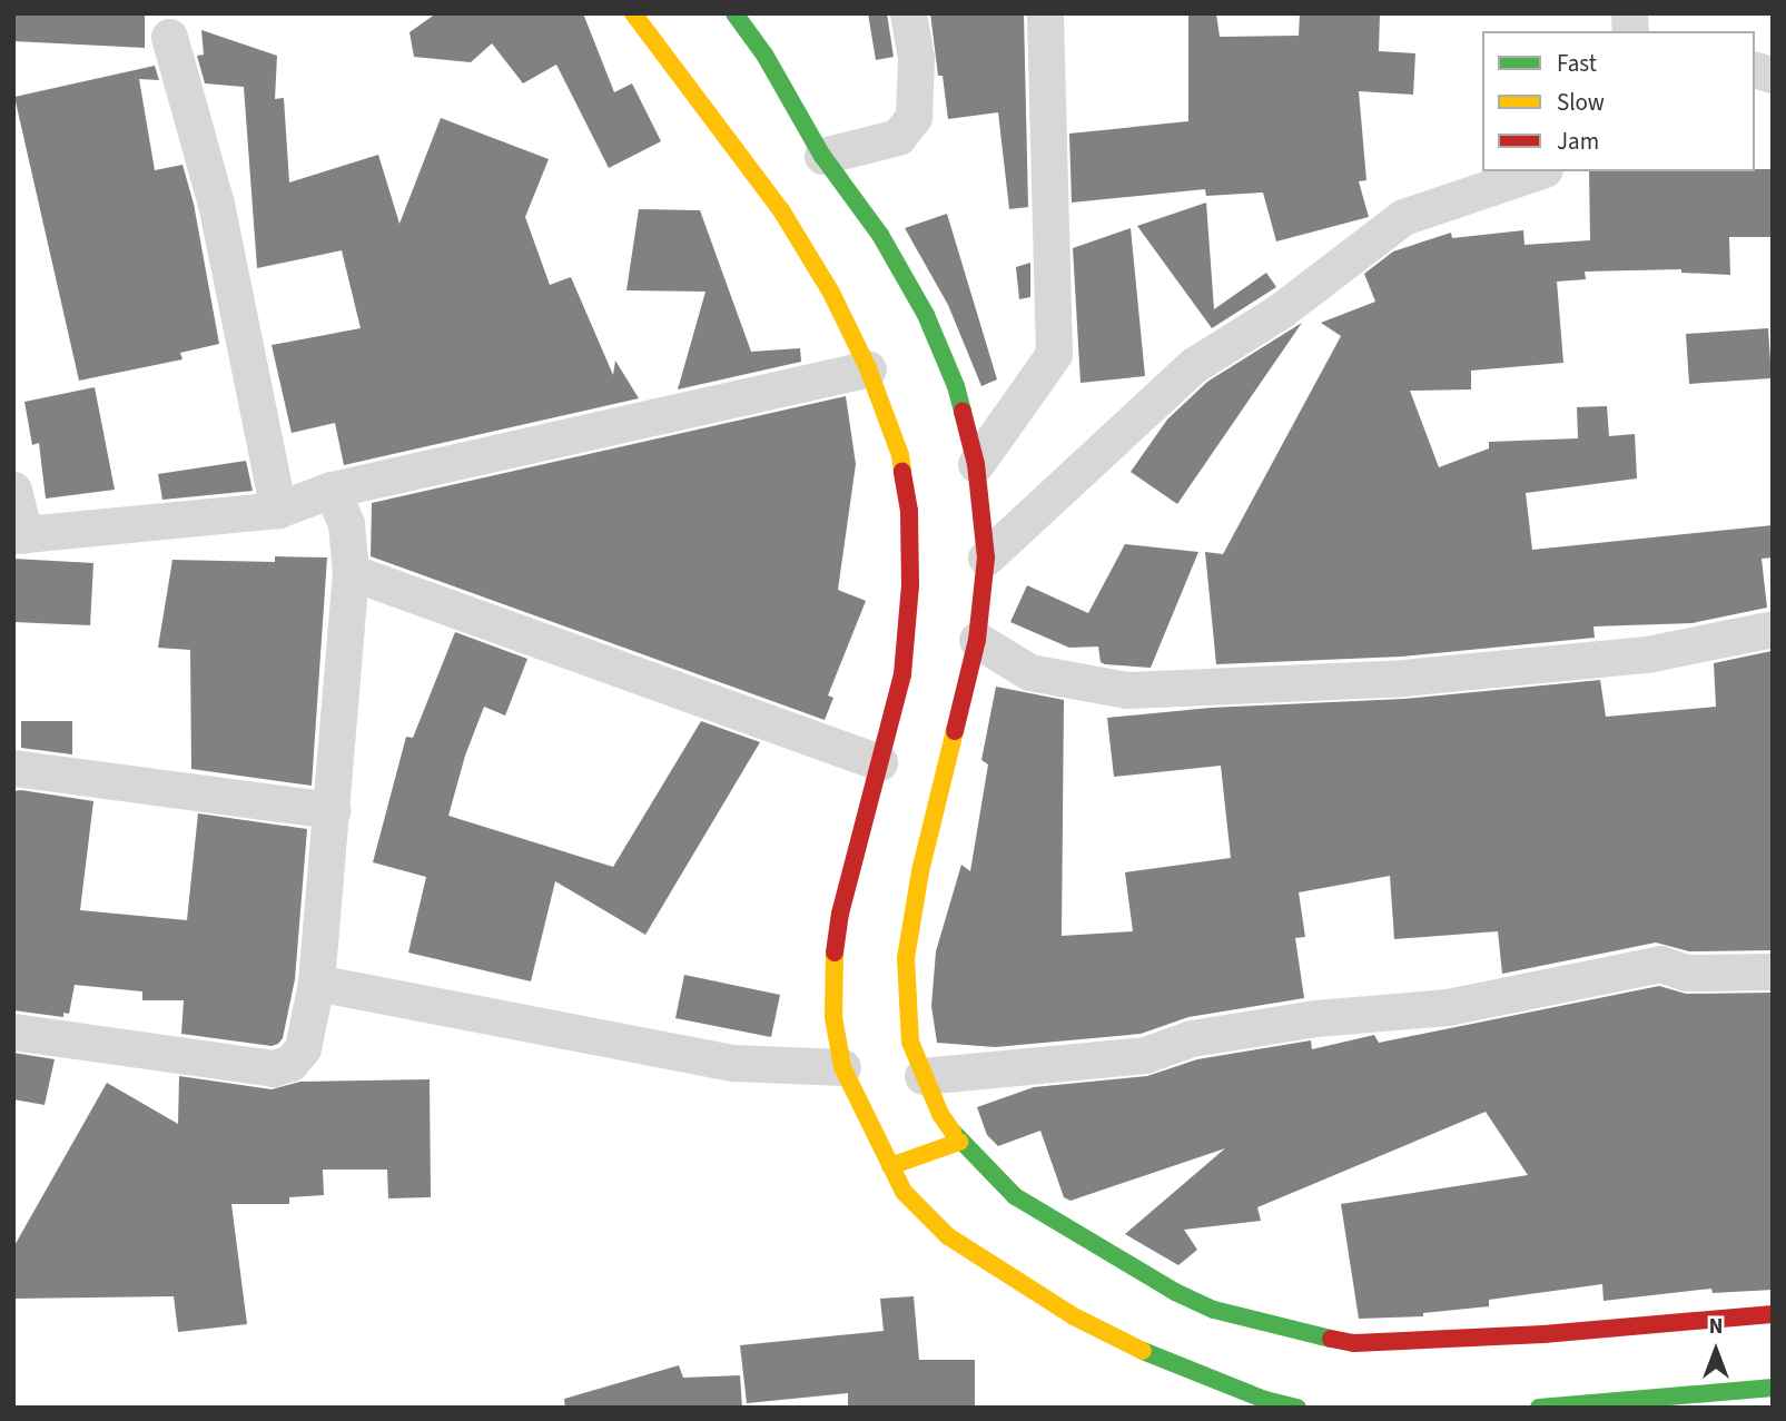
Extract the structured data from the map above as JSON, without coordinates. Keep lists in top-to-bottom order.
{
  "legend": ["Fast", "Slow", "Jam"],
  "north": "top"
}
